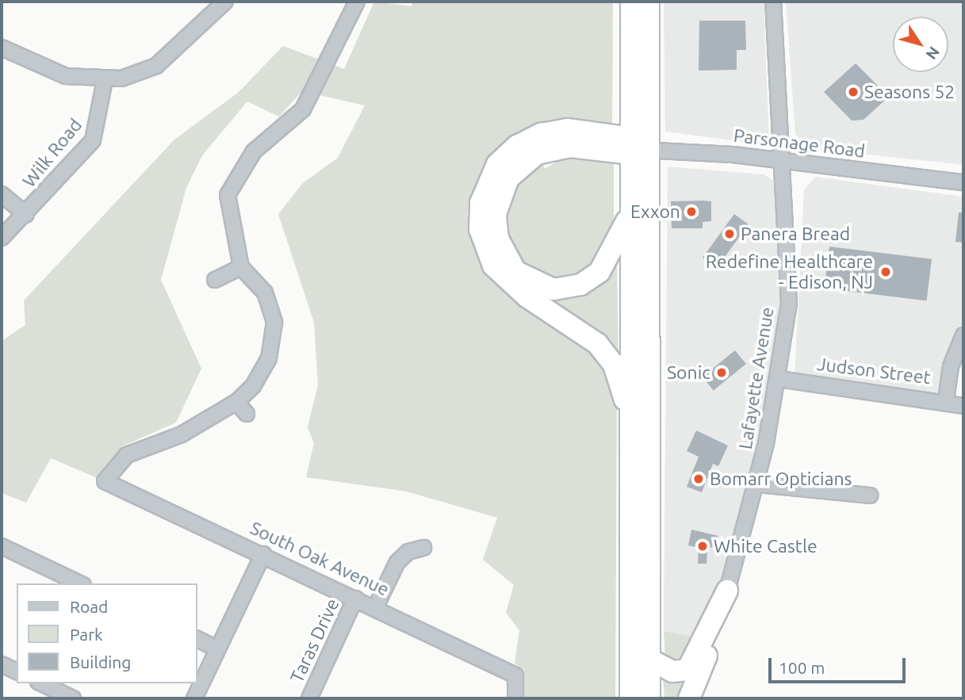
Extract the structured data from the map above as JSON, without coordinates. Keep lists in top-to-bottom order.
{
  "streets": {
    "street": [
      "Parsonage Road",
      "Wilk Road",
      "Judson Street",
      "Lafayette Avenue",
      "South Oak Avenue",
      "Taras Drive"
    ]
  },
  "crossings": [
    ["Parsonage Road", "Lafayette Avenue"],
    ["Judson Street", "Lafayette Avenue"],
    ["South Oak Avenue", "Taras Drive"]
  ],
  "places": [
    "Seasons 52",
    "Exxon",
    "Panera Bread",
    "Redefine Healthcare - Edison, NJ",
    "Sonic",
    "Bomarr Opticians",
    "White Castle"
  ],
  "legend": ["Road", "Park", "Building"],
  "scale_bar": "100 m",
  "north": "bottom right"
}
